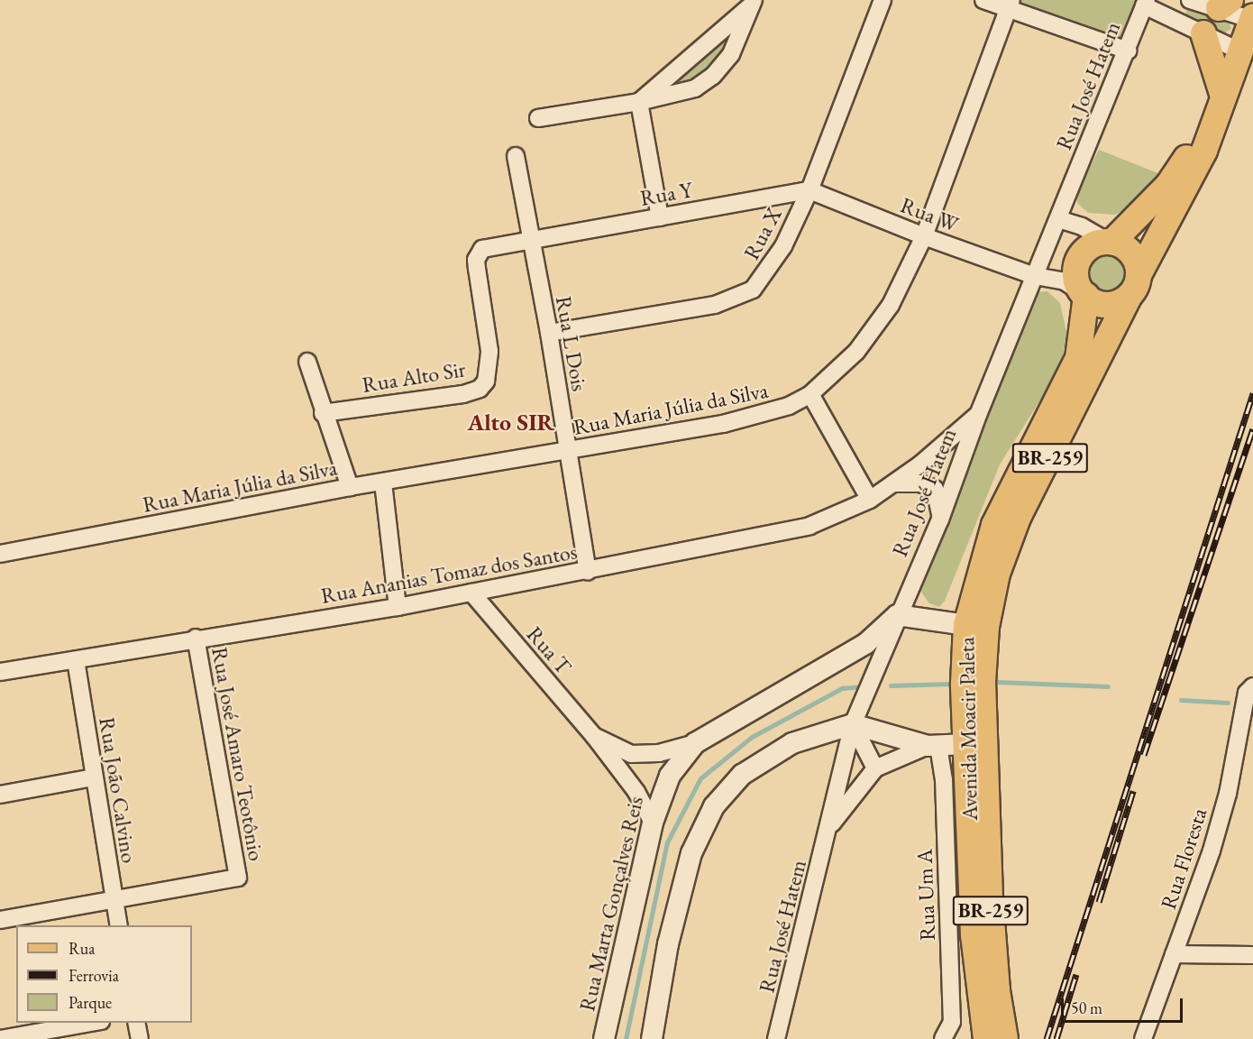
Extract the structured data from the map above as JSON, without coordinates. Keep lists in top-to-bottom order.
{
  "streets": {
    "main road": ["BR-259", "Avenida Moacir Paleta"],
    "street": [
      "Rua José Hatem",
      "Rua Y",
      "Rua W",
      "Rua X",
      "Rua L Dois",
      "Rua Alto Sir",
      "Rua Maria Júlia da Silva",
      "Rua Ananias Tomaz dos Santos",
      "Rua T",
      "Rua José Amaro Teotônio",
      "Rua João Calvino",
      "Rua Floresta",
      "Rua Um A",
      "Rua Marta Gonçalves Reis"
    ]
  },
  "crossings": [
    ["Rua José Hatem", "Rua W"],
    ["Rua José Hatem", "Rua Ananias Tomaz dos Santos"],
    ["Rua José Hatem", "Avenida Moacir Paleta"],
    ["Rua José Hatem", "Rua Um A"],
    ["Rua José Hatem", "Rua Marta Gonçalves Reis"],
    ["Rua Y", "Rua W"],
    ["Rua Y", "Rua X"],
    ["Rua Y", "Rua L Dois"],
    ["Rua Y", "Rua Alto Sir"],
    ["Rua W", "Rua X"],
    ["Rua W", "Rua Maria Júlia da Silva"],
    ["Rua X", "Rua L Dois"],
    ["Rua L Dois", "Rua Alto Sir"],
    ["Rua L Dois", "Rua Maria Júlia da Silva"],
    ["Rua L Dois", "Rua Ananias Tomaz dos Santos"],
    ["Rua Ananias Tomaz dos Santos", "Rua T"],
    ["Rua Ananias Tomaz dos Santos", "Rua José Amaro Teotônio"],
    ["Rua Ananias Tomaz dos Santos", "Rua João Calvino"],
    ["Rua T", "Rua Marta Gonçalves Reis"],
    ["Rua José Amaro Teotônio", "Rua João Calvino"]
  ],
  "districts": ["Alto SIR"],
  "legend": ["Rua", "Ferrovia", "Parque"],
  "scale_bar": "50 m"
}
